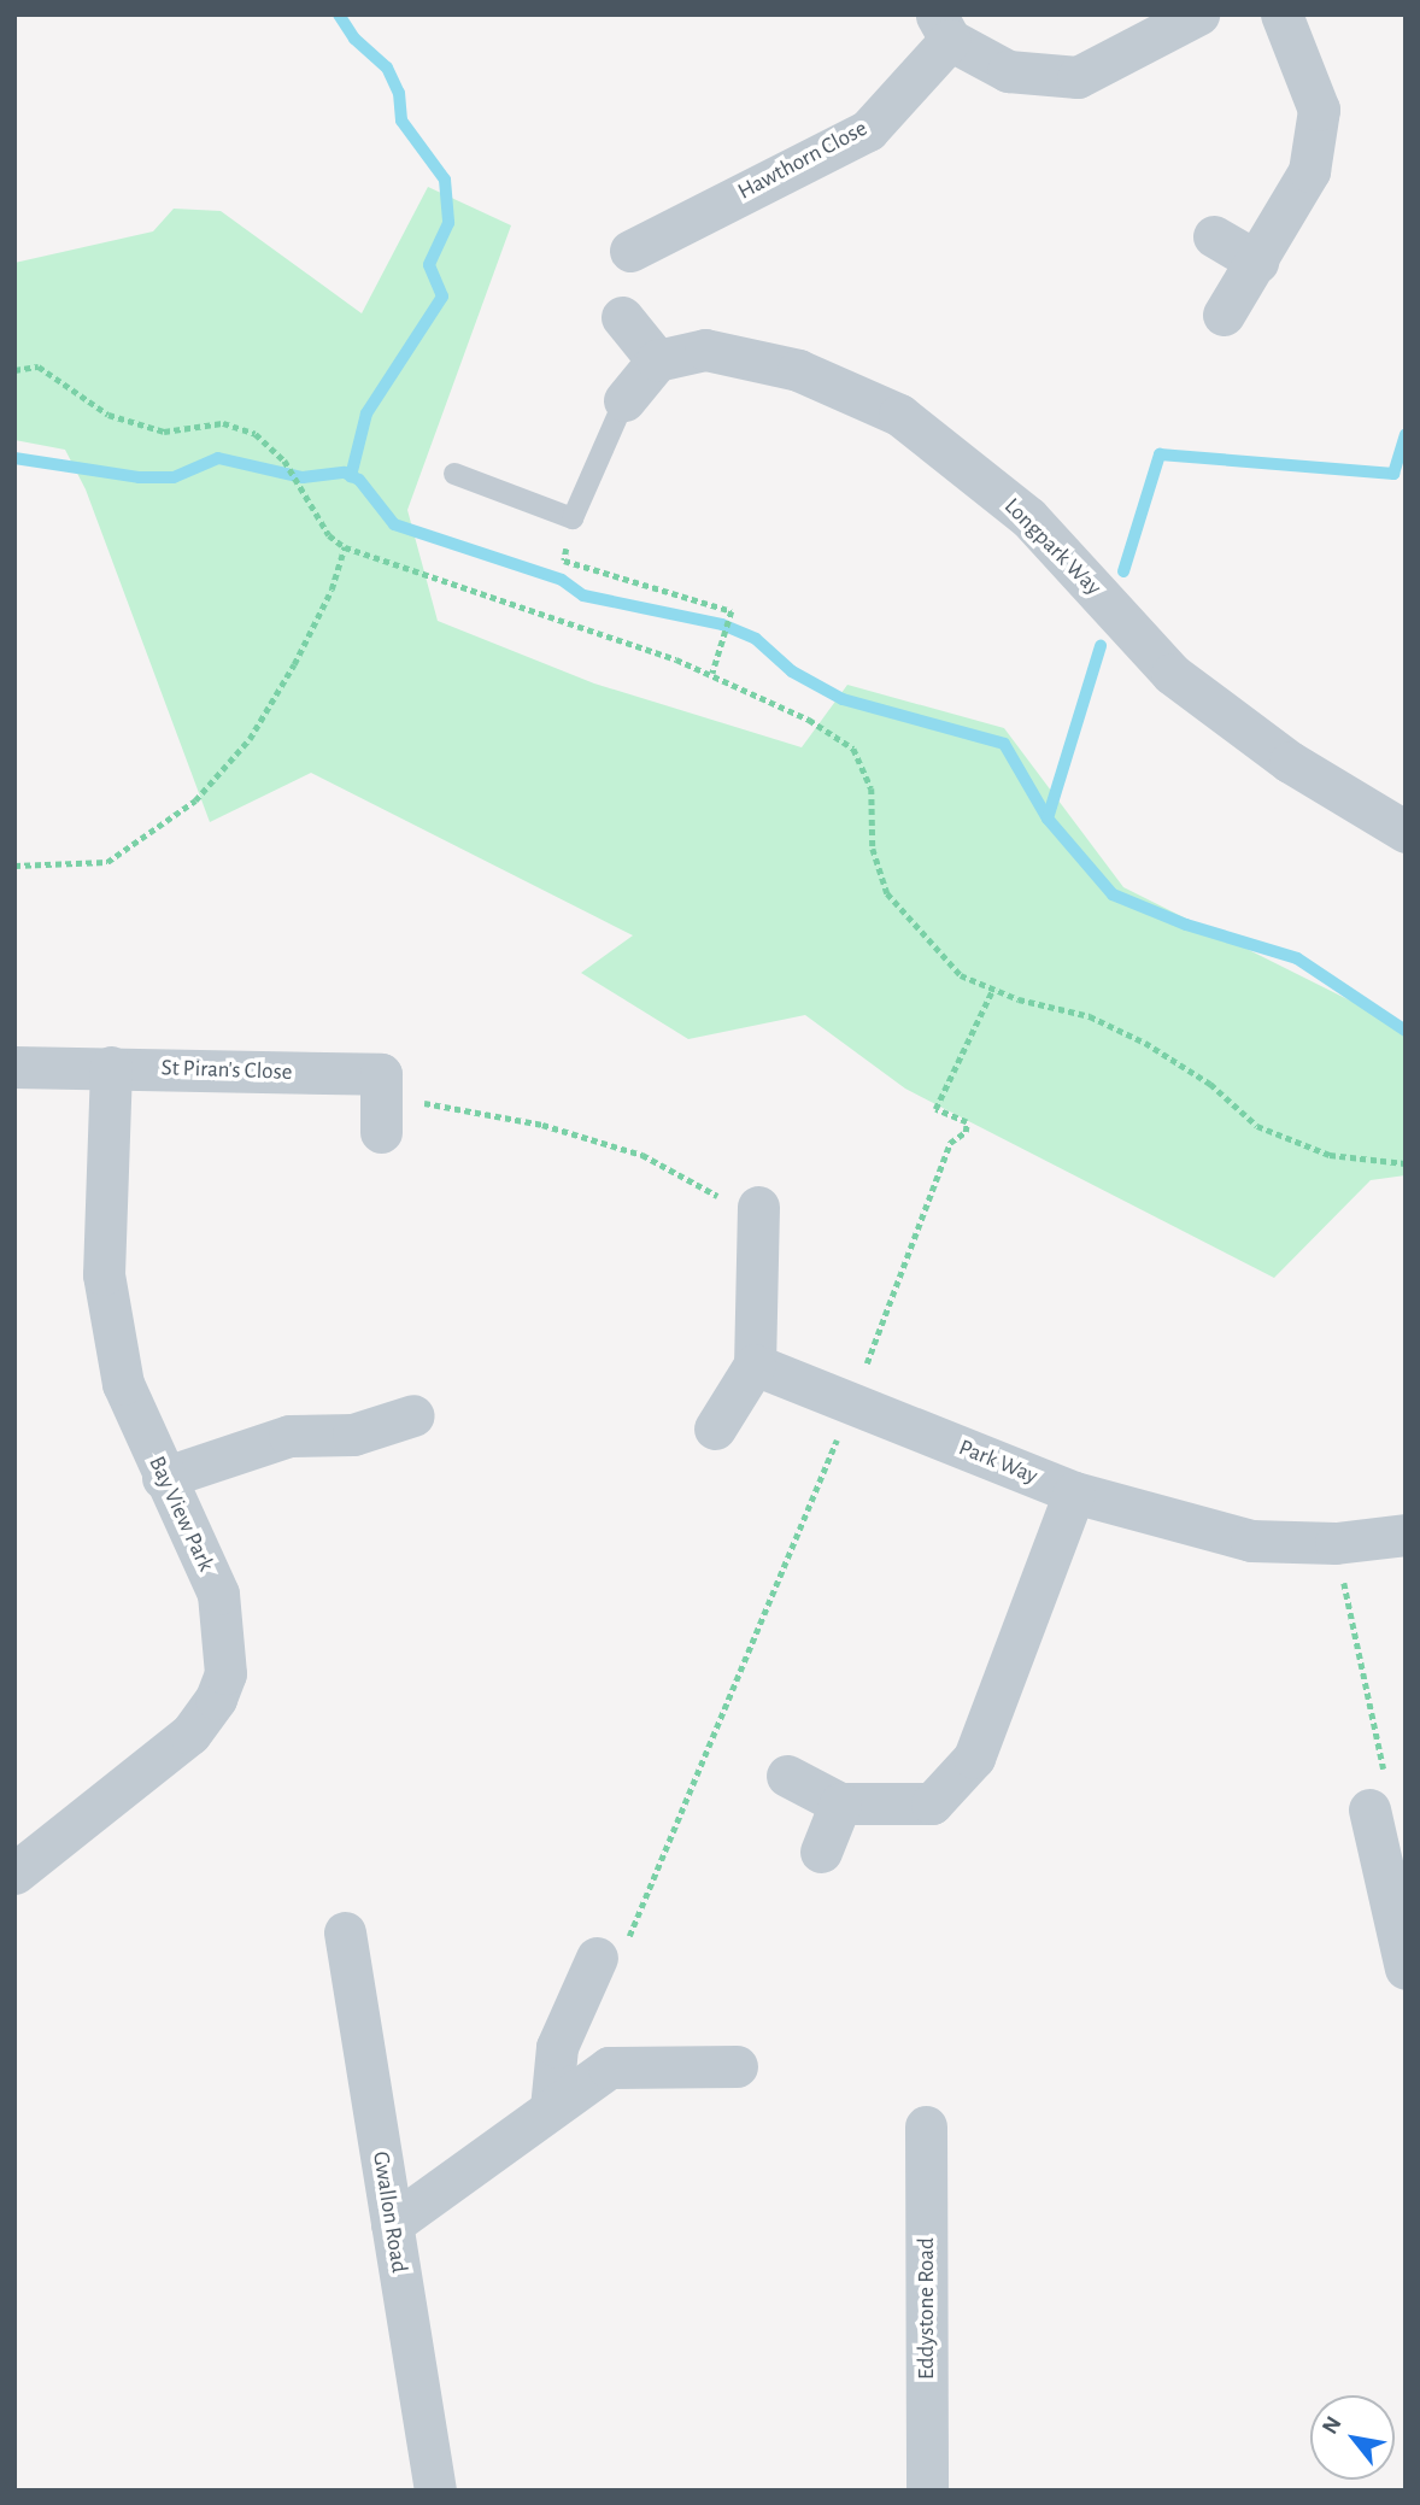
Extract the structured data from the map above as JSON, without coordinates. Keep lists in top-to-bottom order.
{
  "streets": {
    "street": [
      "Hawthorn Close",
      "Longpark Way",
      "St Piran's Close",
      "Park Way",
      "Bay View Park",
      "Gwallon Road",
      "Eddystone Road"
    ]
  },
  "crossings": [
    ["St Piran's Close", "Bay View Park"]
  ],
  "north": "top left"
}
